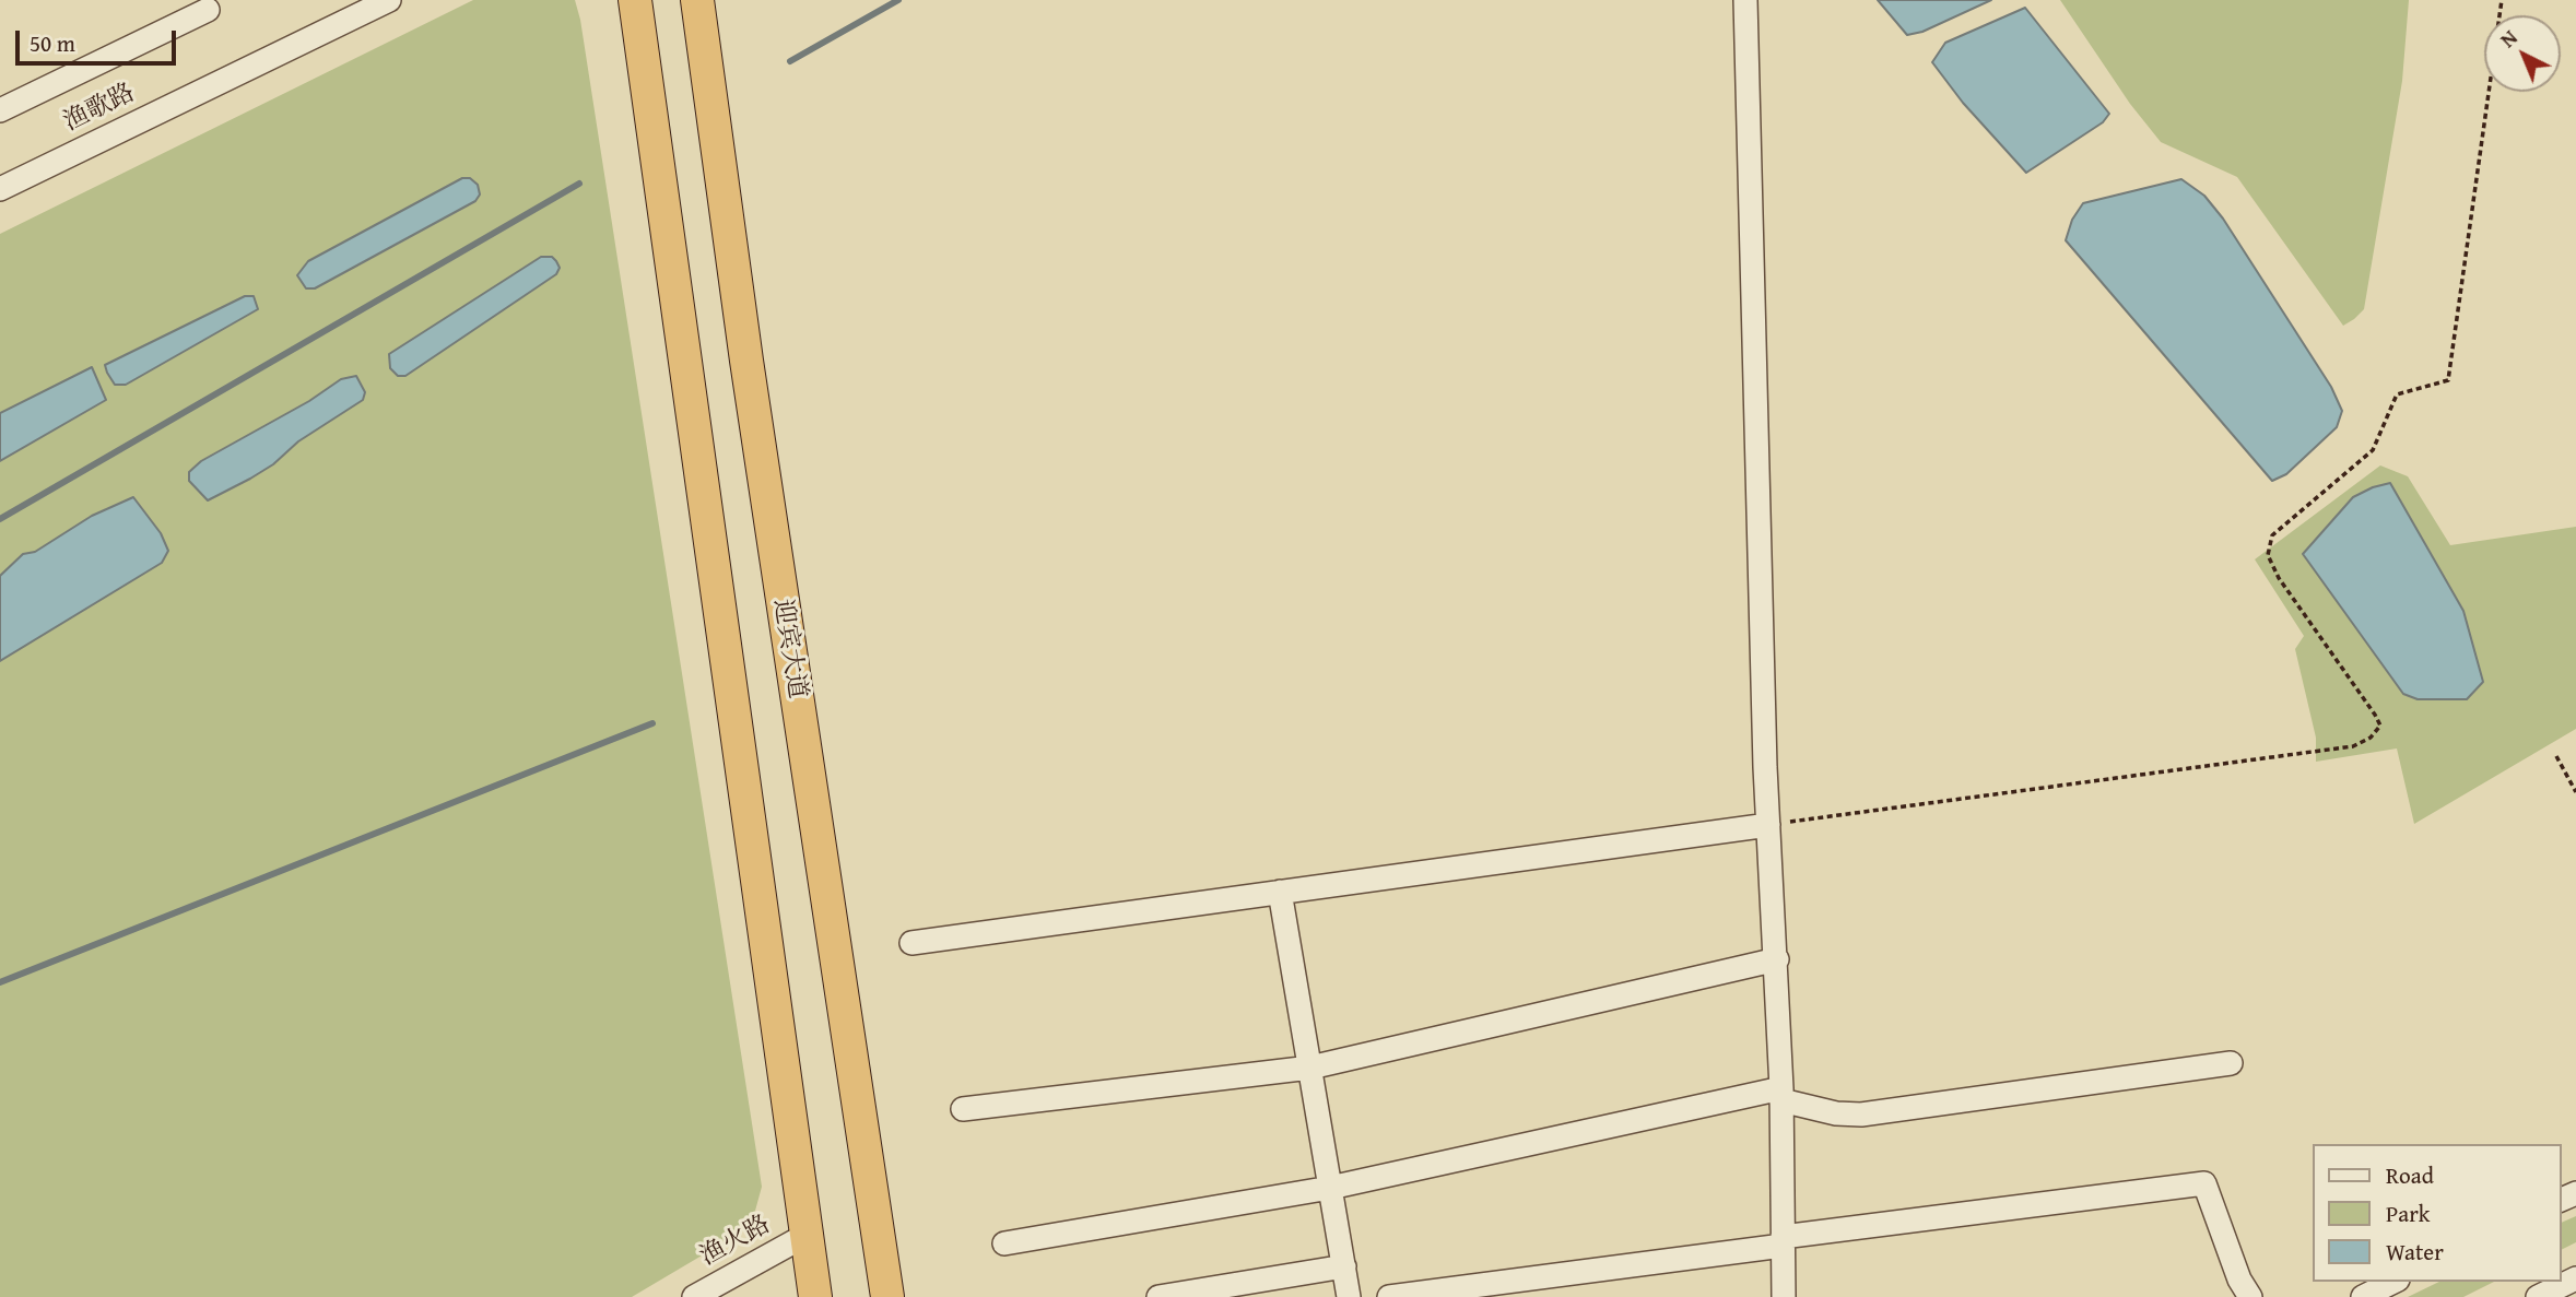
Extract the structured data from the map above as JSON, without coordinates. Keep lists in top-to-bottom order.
{
  "streets": {
    "highway": ["迎宾大道"],
    "street": ["渔歌路", "渔火路"]
  },
  "legend": ["Road", "Park", "Water"],
  "scale_bar": "50 m",
  "north": "top left"
}
